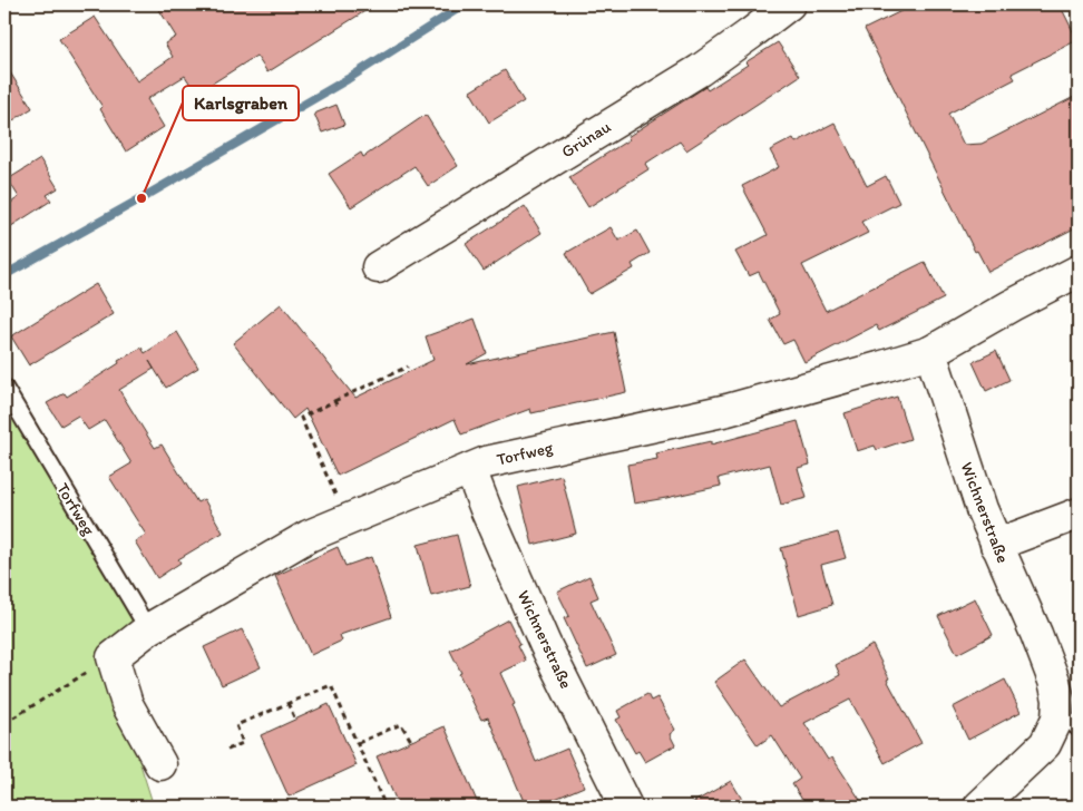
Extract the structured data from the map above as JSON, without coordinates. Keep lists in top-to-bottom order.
{
  "streets": {
    "street": ["Grünau", "Torfweg", "Wichnerstraße"]
  },
  "crossings": [
    ["Torfweg", "Wichnerstraße"]
  ],
  "places": ["Karlsgraben"]
}
